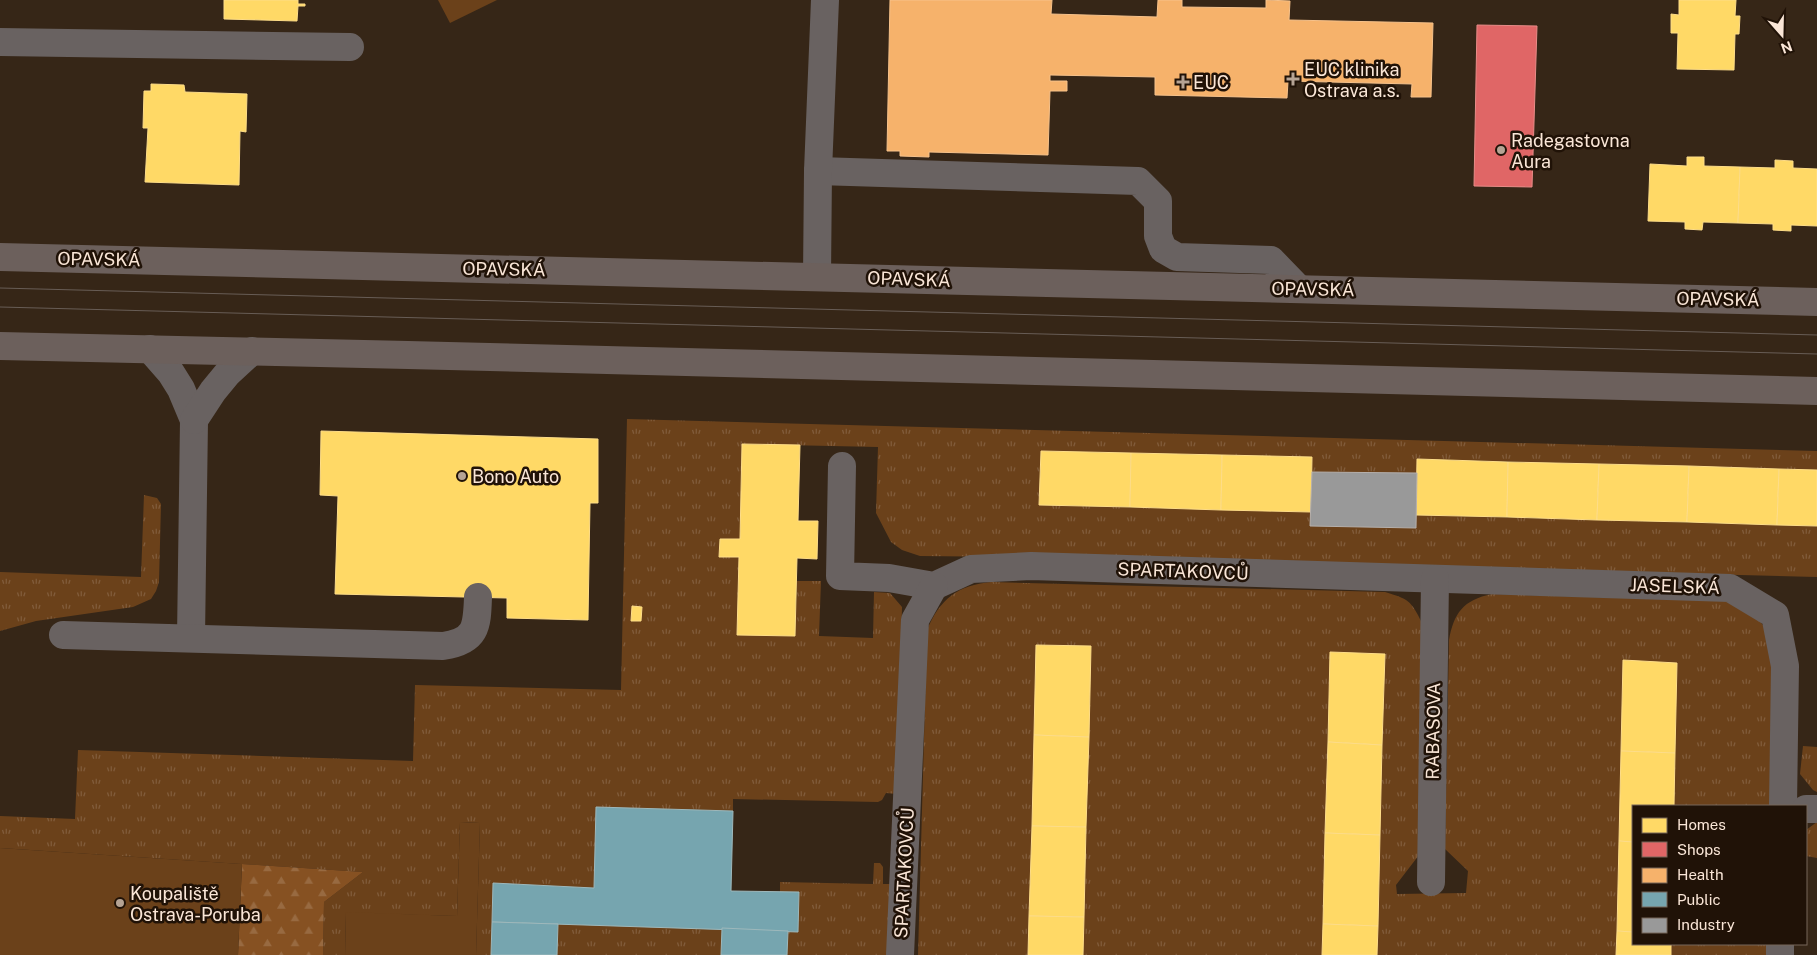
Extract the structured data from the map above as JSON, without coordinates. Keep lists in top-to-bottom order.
{
  "streets": {
    "main road": ["OPAVSKÁ"],
    "street": ["SPARTAKOVCŮ", "JASELSKÁ", "RABASOVA"]
  },
  "crossings": [
    ["SPARTAKOVCŮ", "JASELSKÁ"],
    ["SPARTAKOVCŮ", "RABASOVA"],
    ["JASELSKÁ", "RABASOVA"]
  ],
  "places": {
    "health": ["EUC klinika Ostrava a.s.", "EUC"],
    "other": ["Radegastovna Aura", "Bono Auto", "Koupaliště Ostrava-Poruba"]
  },
  "legend": [
    "Homes",
    "Shops",
    "Health",
    "Public",
    "Industry"
  ],
  "north": "bottom"
}
